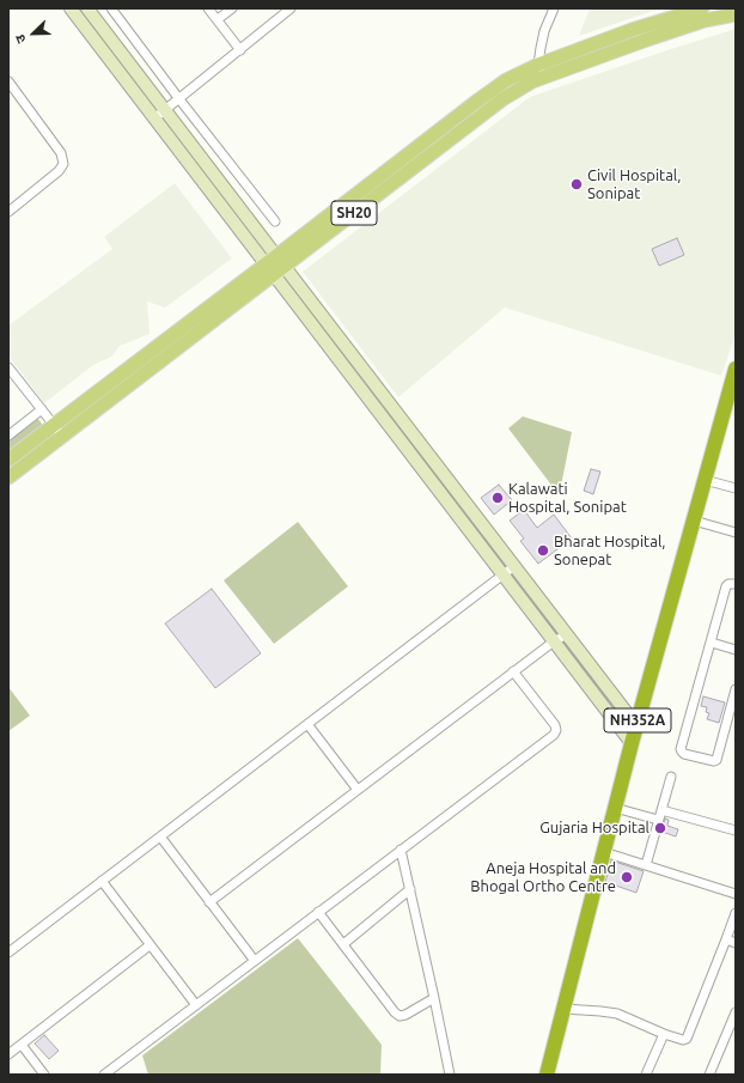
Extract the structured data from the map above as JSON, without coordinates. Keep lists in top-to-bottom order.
{
  "streets": {
    "highway": ["NH352A"],
    "main road": ["SH20"]
  },
  "places": [
    "Civil Hospital, Sonipat",
    "Kalawati Hospital, Sonipat",
    "Bharat Hospital, Sonepat",
    "Gujaria Hospital",
    "Aneja Hospital and Bhogal Ortho Centre"
  ],
  "north": "bottom left"
}
